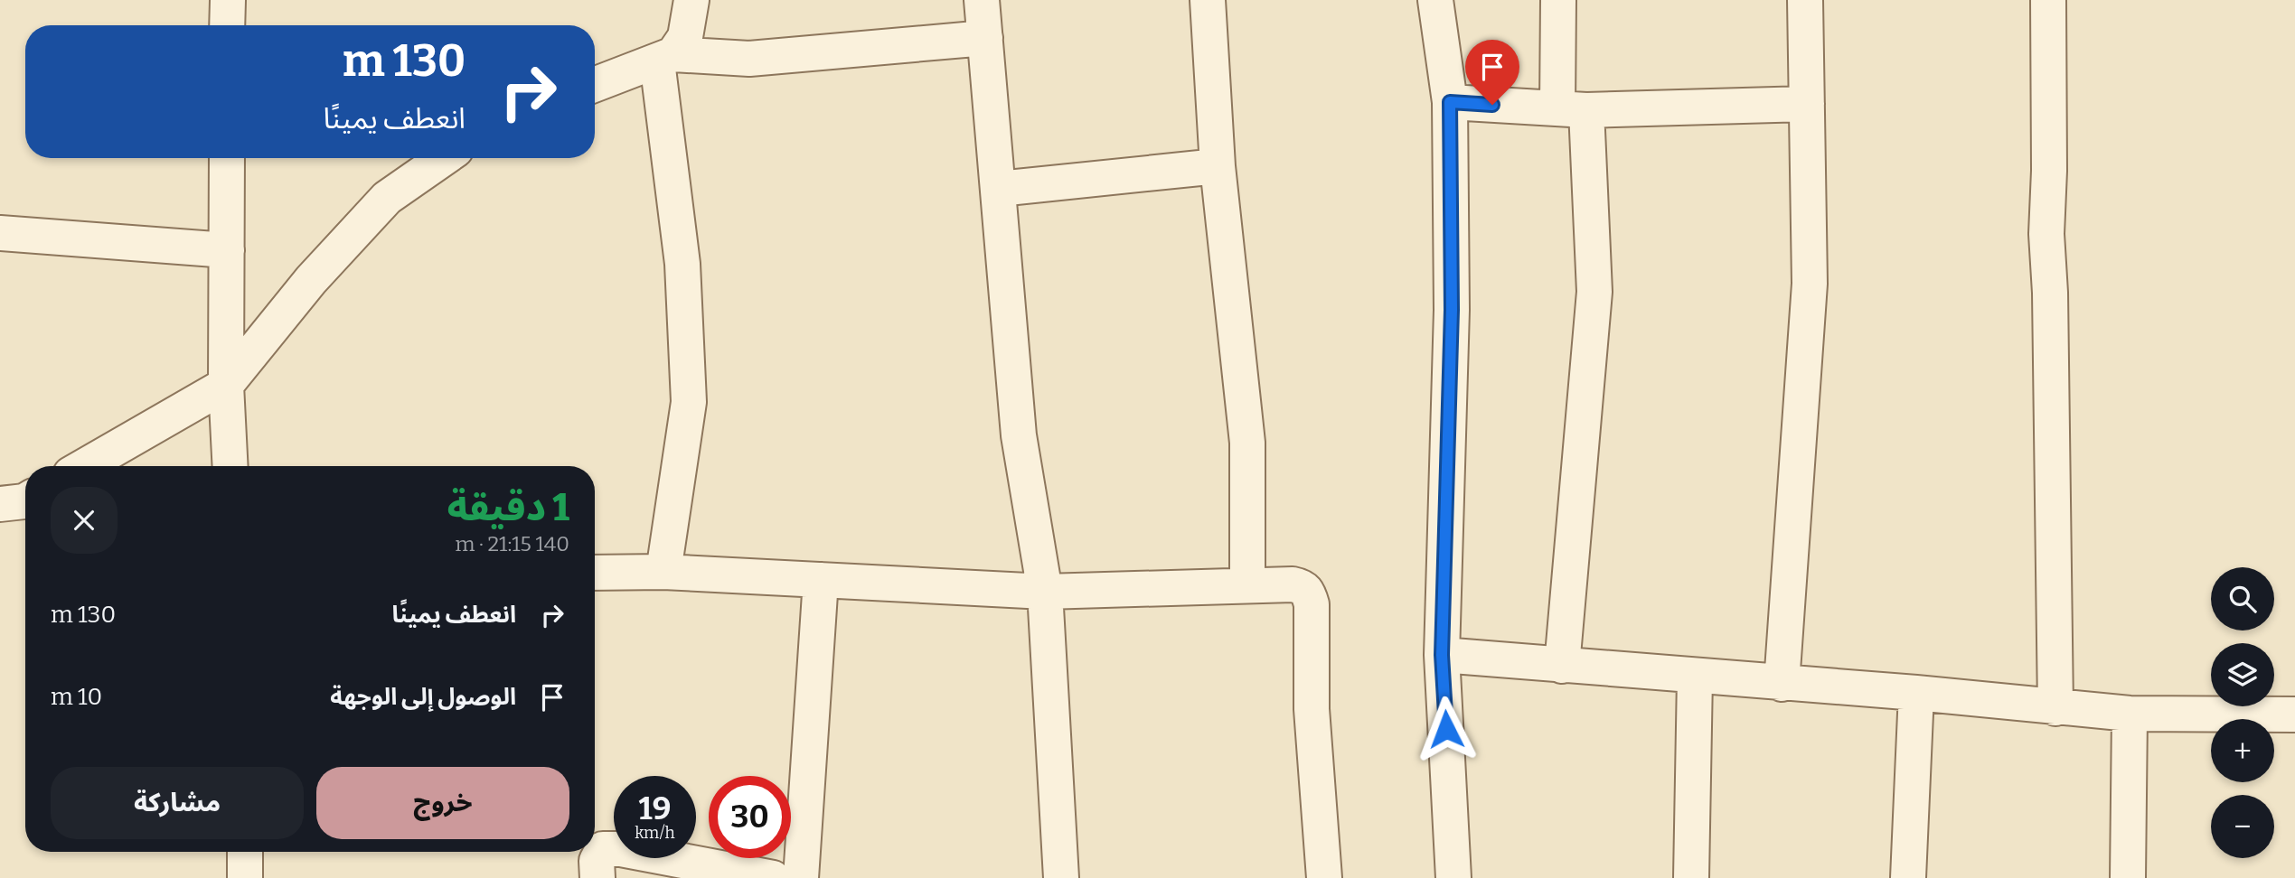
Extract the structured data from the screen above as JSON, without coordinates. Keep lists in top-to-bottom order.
{
  "page": {
    "turn": ["130 m", "انعطف يمينًا"],
    "heading": ["1 دقيقة", "140 m · 21:15"],
    "map_buttons": ["+", "−"],
    "list": [
      {
        "name": "انعطف يمينًا",
        "value": "130 m"
      },
      {
        "name": "الوصول إلى الوجهة",
        "value": "10 m"
      }
    ],
    "buttons": ["خروج", "مشاركة"],
    "speed": "19 km/h",
    "limit": "30"
  }
}
